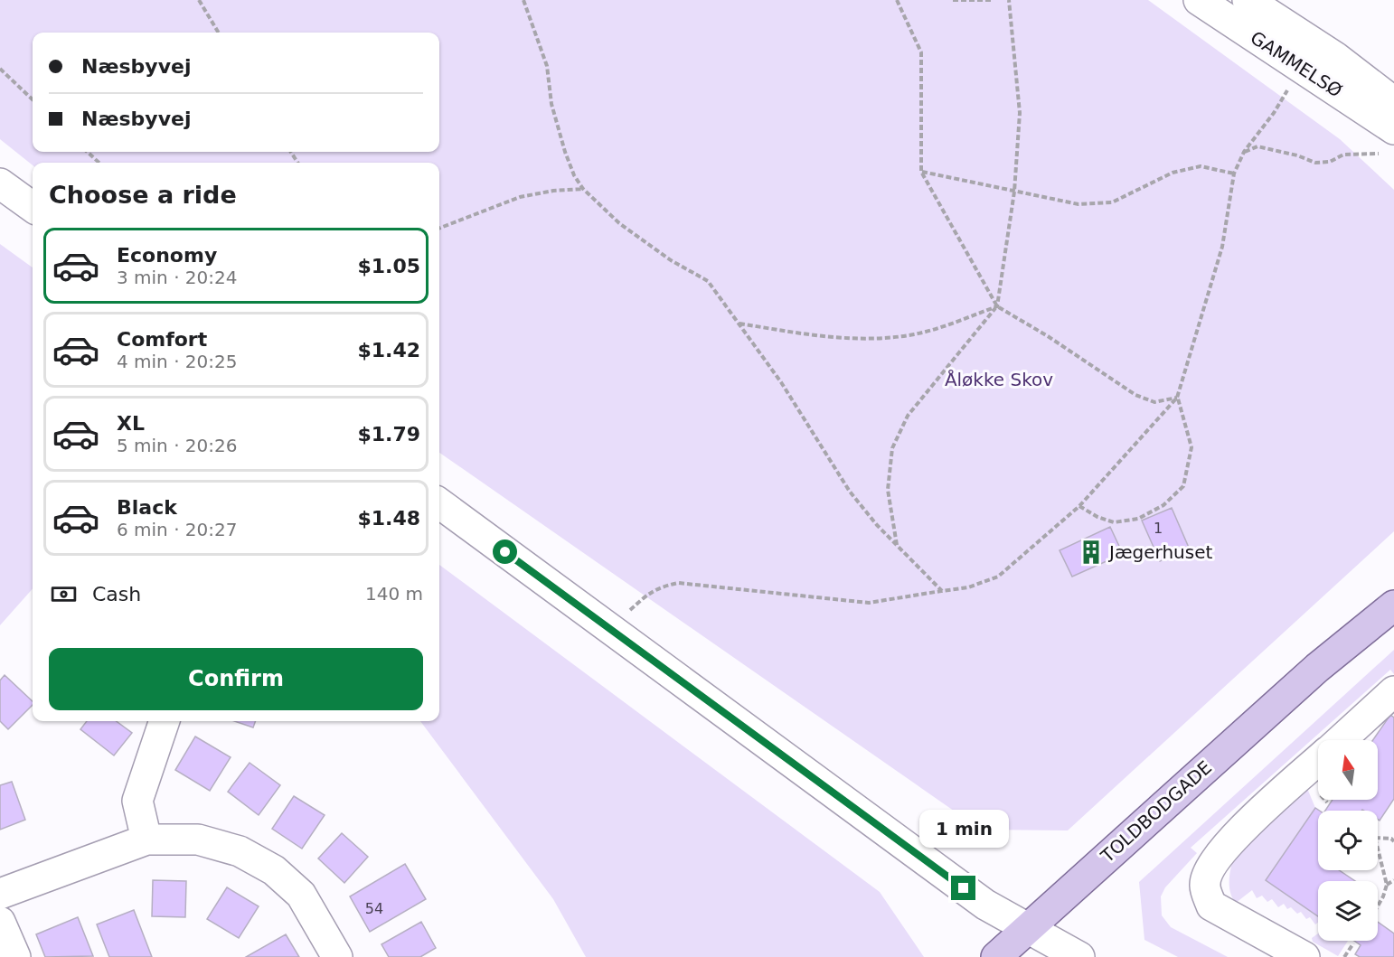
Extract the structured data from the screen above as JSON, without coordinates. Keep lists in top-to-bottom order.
{
  "streets": {
    "main road": ["TOLDBODGADE"],
    "street": ["GAMMELSØ"]
  },
  "parks": ["Åløkke Skov"],
  "places": {
    "building": ["Jægerhuset"]
  },
  "house_numbers": ["1", "54"],
  "north": "top",
  "page": {
    "banner": ["Næsbyvej", "Næsbyvej"],
    "heading": "Choose a ride",
    "list": [
      {
        "name": "Economy",
        "note": "3 min · 20:24",
        "value": "$1.05"
      },
      {
        "name": "Comfort",
        "note": "4 min · 20:25",
        "value": "$1.42"
      },
      {
        "name": "XL",
        "note": "5 min · 20:26",
        "value": "$1.79"
      },
      {
        "name": "Black",
        "note": "6 min · 20:27",
        "value": "$1.48"
      }
    ],
    "pay": ["Cash", "140 m"],
    "buttons": "Confirm",
    "bubble": "1 min"
  }
}
